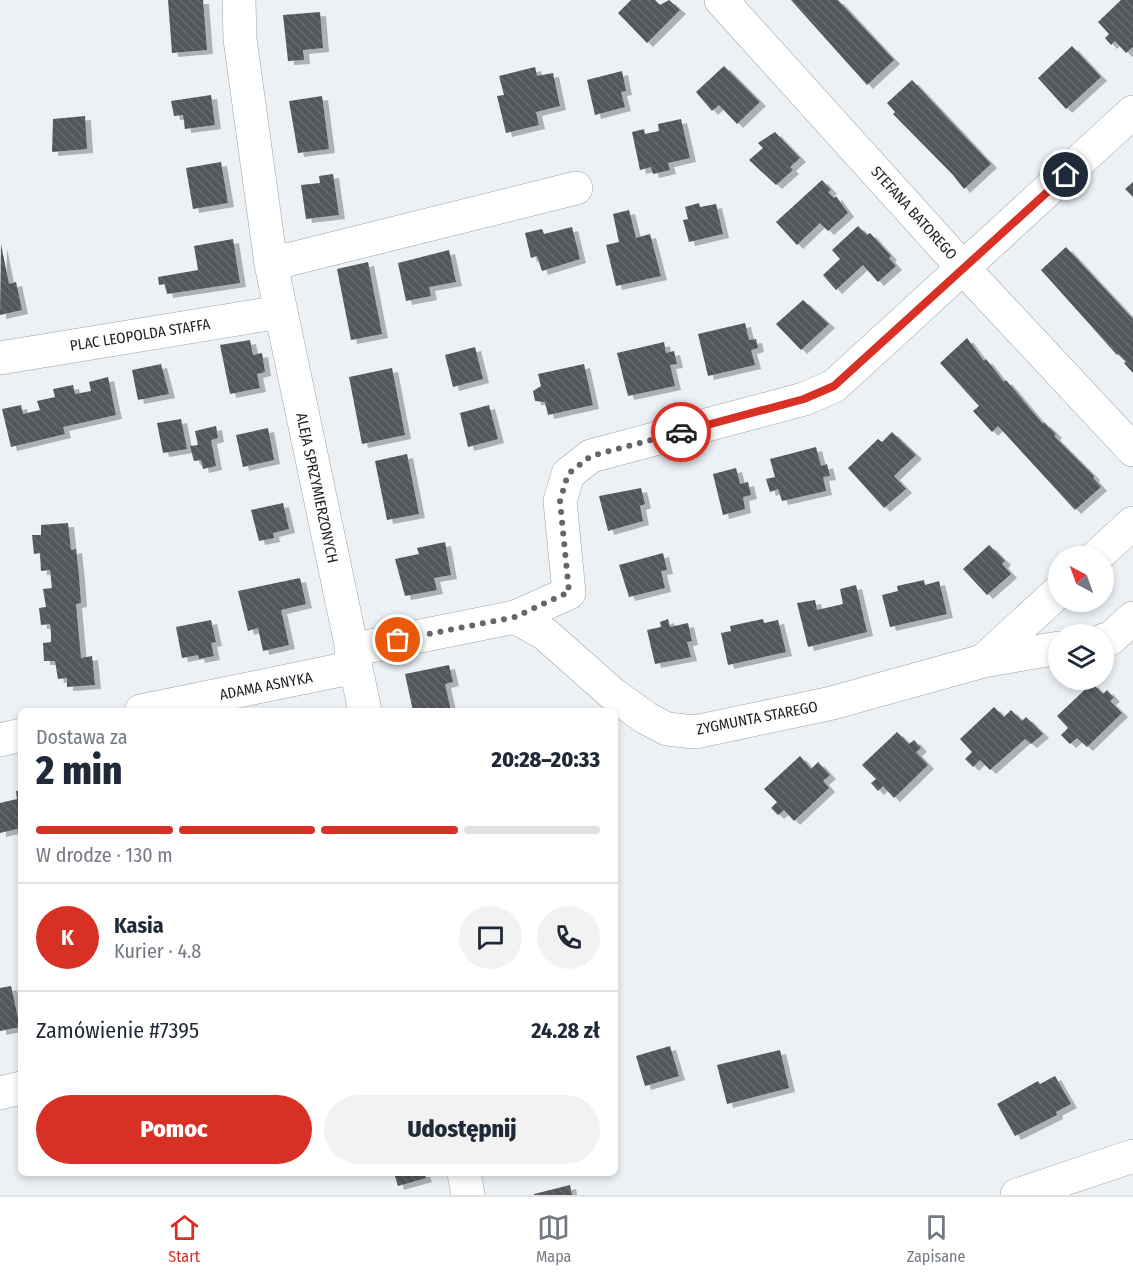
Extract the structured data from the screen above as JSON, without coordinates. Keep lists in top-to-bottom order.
{
  "streets": {
    "street": [
      "STEFANA BATOREGO",
      "PLAC LEOPOLDA STAFFA",
      "ALEJA SPRZYMIERZONYCH",
      "ADAMA ASNYKA",
      "ZYGMUNTA STAREGO"
    ]
  },
  "crossings": [
    ["PLAC LEOPOLDA STAFFA", "ALEJA SPRZYMIERZONYCH"],
    ["ALEJA SPRZYMIERZONYCH", "ADAMA ASNYKA"]
  ],
  "north": "top left",
  "page": {
    "heading": ["2 min", "Dostawa za", "20:28–20:33"],
    "panel": [
      "Kasia",
      "Kurier · 4.8",
      "Zamówienie #7395",
      "24.28 zł"
    ],
    "bar": "W drodze · 130 m",
    "round": "K",
    "buttons": ["Pomoc", "Udostępnij"],
    "tabs": ["Start", "Mapa", "Zapisane"]
  }
}
